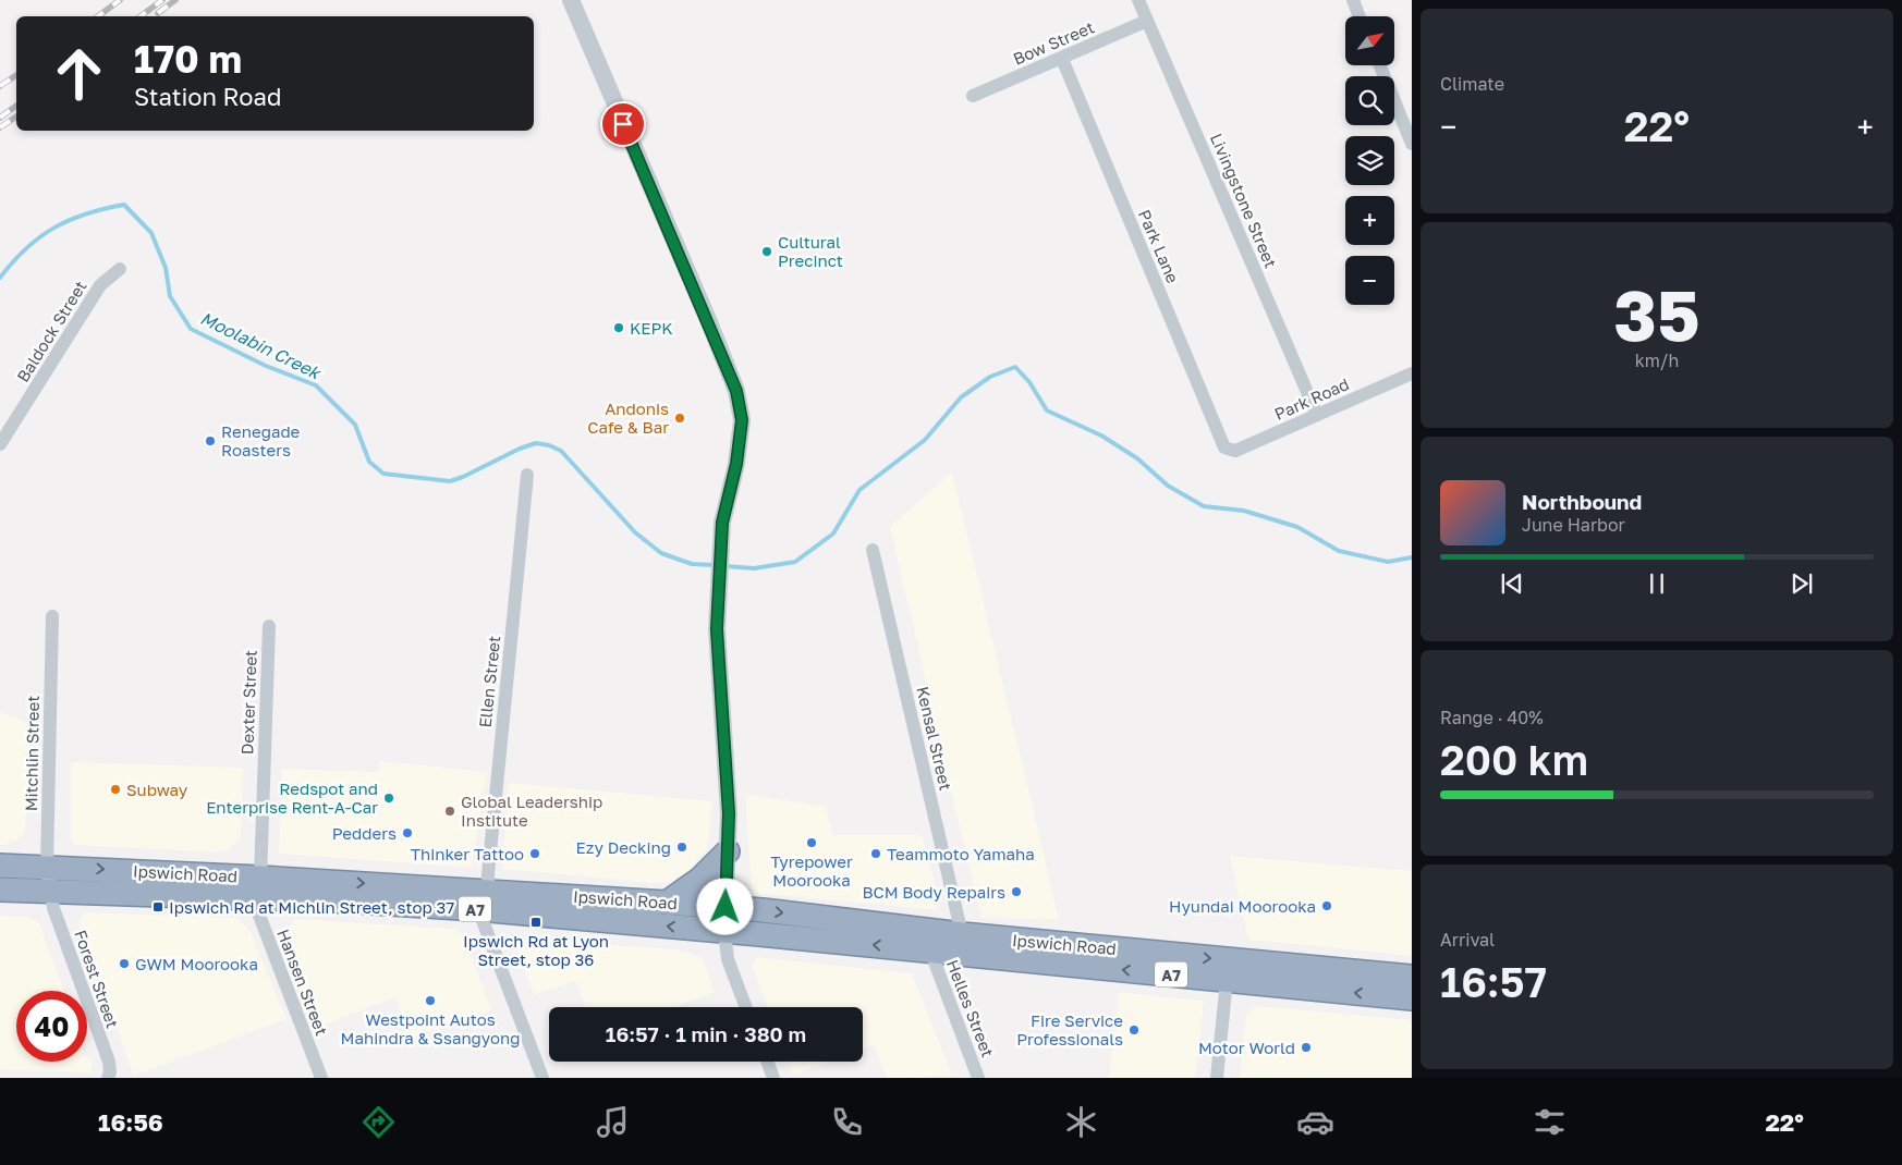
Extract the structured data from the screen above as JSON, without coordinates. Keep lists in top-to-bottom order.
{
  "streets": {
    "highway": ["Ipswich Road", "A7"],
    "street": [
      "Bow Street",
      "Livingstone Street",
      "Park Lane",
      "Baldock Street",
      "Park Road",
      "Ellen Street",
      "Dexter Street",
      "Kensal Street",
      "Mitchlin Street",
      "Forest Street",
      "Hansen Street",
      "Helles Street"
    ]
  },
  "crossings": [
    ["Bow Street", "Livingstone Street"],
    ["Bow Street", "Park Lane"],
    ["Livingstone Street", "Park Road"],
    ["Park Lane", "Park Road"],
    ["Ellen Street", "Ipswich Road"],
    ["Dexter Street", "Ipswich Road"],
    ["Dexter Street", "Hansen Street"],
    ["Kensal Street", "Ipswich Road"],
    ["Mitchlin Street", "Ipswich Road"],
    ["Mitchlin Street", "Forest Street"],
    ["Ipswich Road", "Forest Street"],
    ["Ipswich Road", "Hansen Street"],
    ["Ipswich Road", "Helles Street"]
  ],
  "water": ["Moolabin Creek"],
  "places": {
    "other": [
      "Cultural Precinct",
      "KEPK",
      "Andonis Cafe & Bar",
      "Renegade Roasters",
      "Subway",
      "Redspot and Enterprise Rent-A-Car",
      "Global Leadership Institute",
      "Pedders",
      "Tyrepower Moorooka",
      "Ezy Decking",
      "Thinker Tattoo",
      "Teammoto Yamaha",
      "BCM Body Repairs",
      "Hyundai Moorooka",
      "GWM Moorooka",
      "Westpoint Autos Mahindra & Ssangyong",
      "Fire Service Professionals",
      "Motor World"
    ],
    "transit": ["Ipswich Rd at Michlin Street, stop 37", "Ipswich Rd at Lyon Street, stop 36"]
  },
  "north": "top right",
  "page": {
    "tile": [
      "Climate",
      ["35", "km/h"],
      ["Range · 40%", "200 km"],
      ["Arrival", "16:57"]
    ],
    "map_buttons": ["+", "−"],
    "turn": ["170 m", "Station Road"],
    "heat": ["−", "22°", "+"],
    "song": ["Northbound", "June Harbor"],
    "limit": "40",
    "trip": "16:57 · 1 min · 380 m",
    "tabs": ["16:56", "22°"]
  }
}
